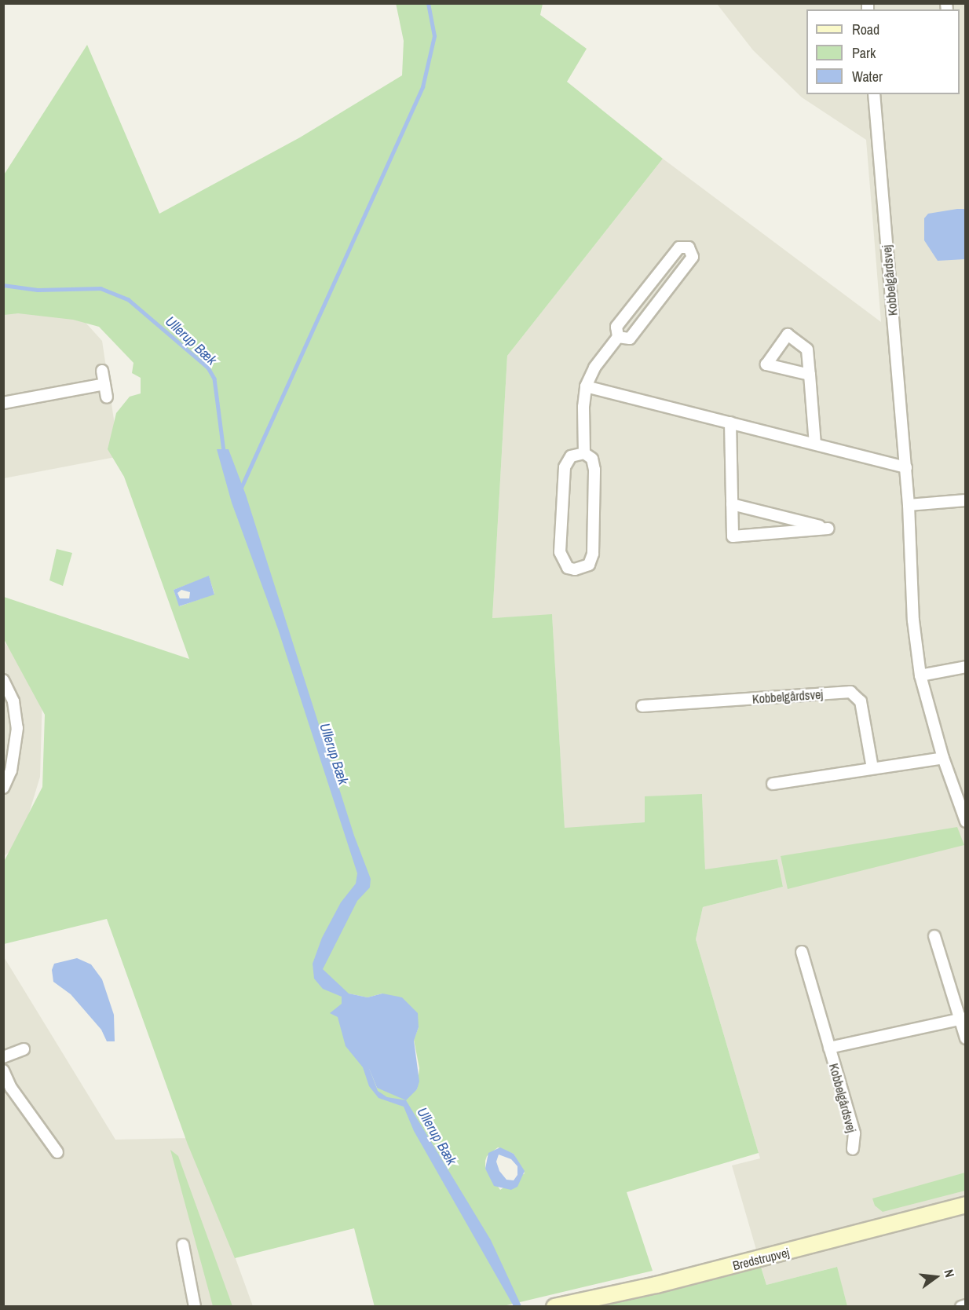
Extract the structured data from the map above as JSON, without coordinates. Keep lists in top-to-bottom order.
{
  "streets": {
    "street": ["Kobbelgårdsvej", "Bredstrupvej"]
  },
  "water": ["Ullerup Bæk"],
  "legend": ["Road", "Park", "Water"],
  "north": "right"
}
